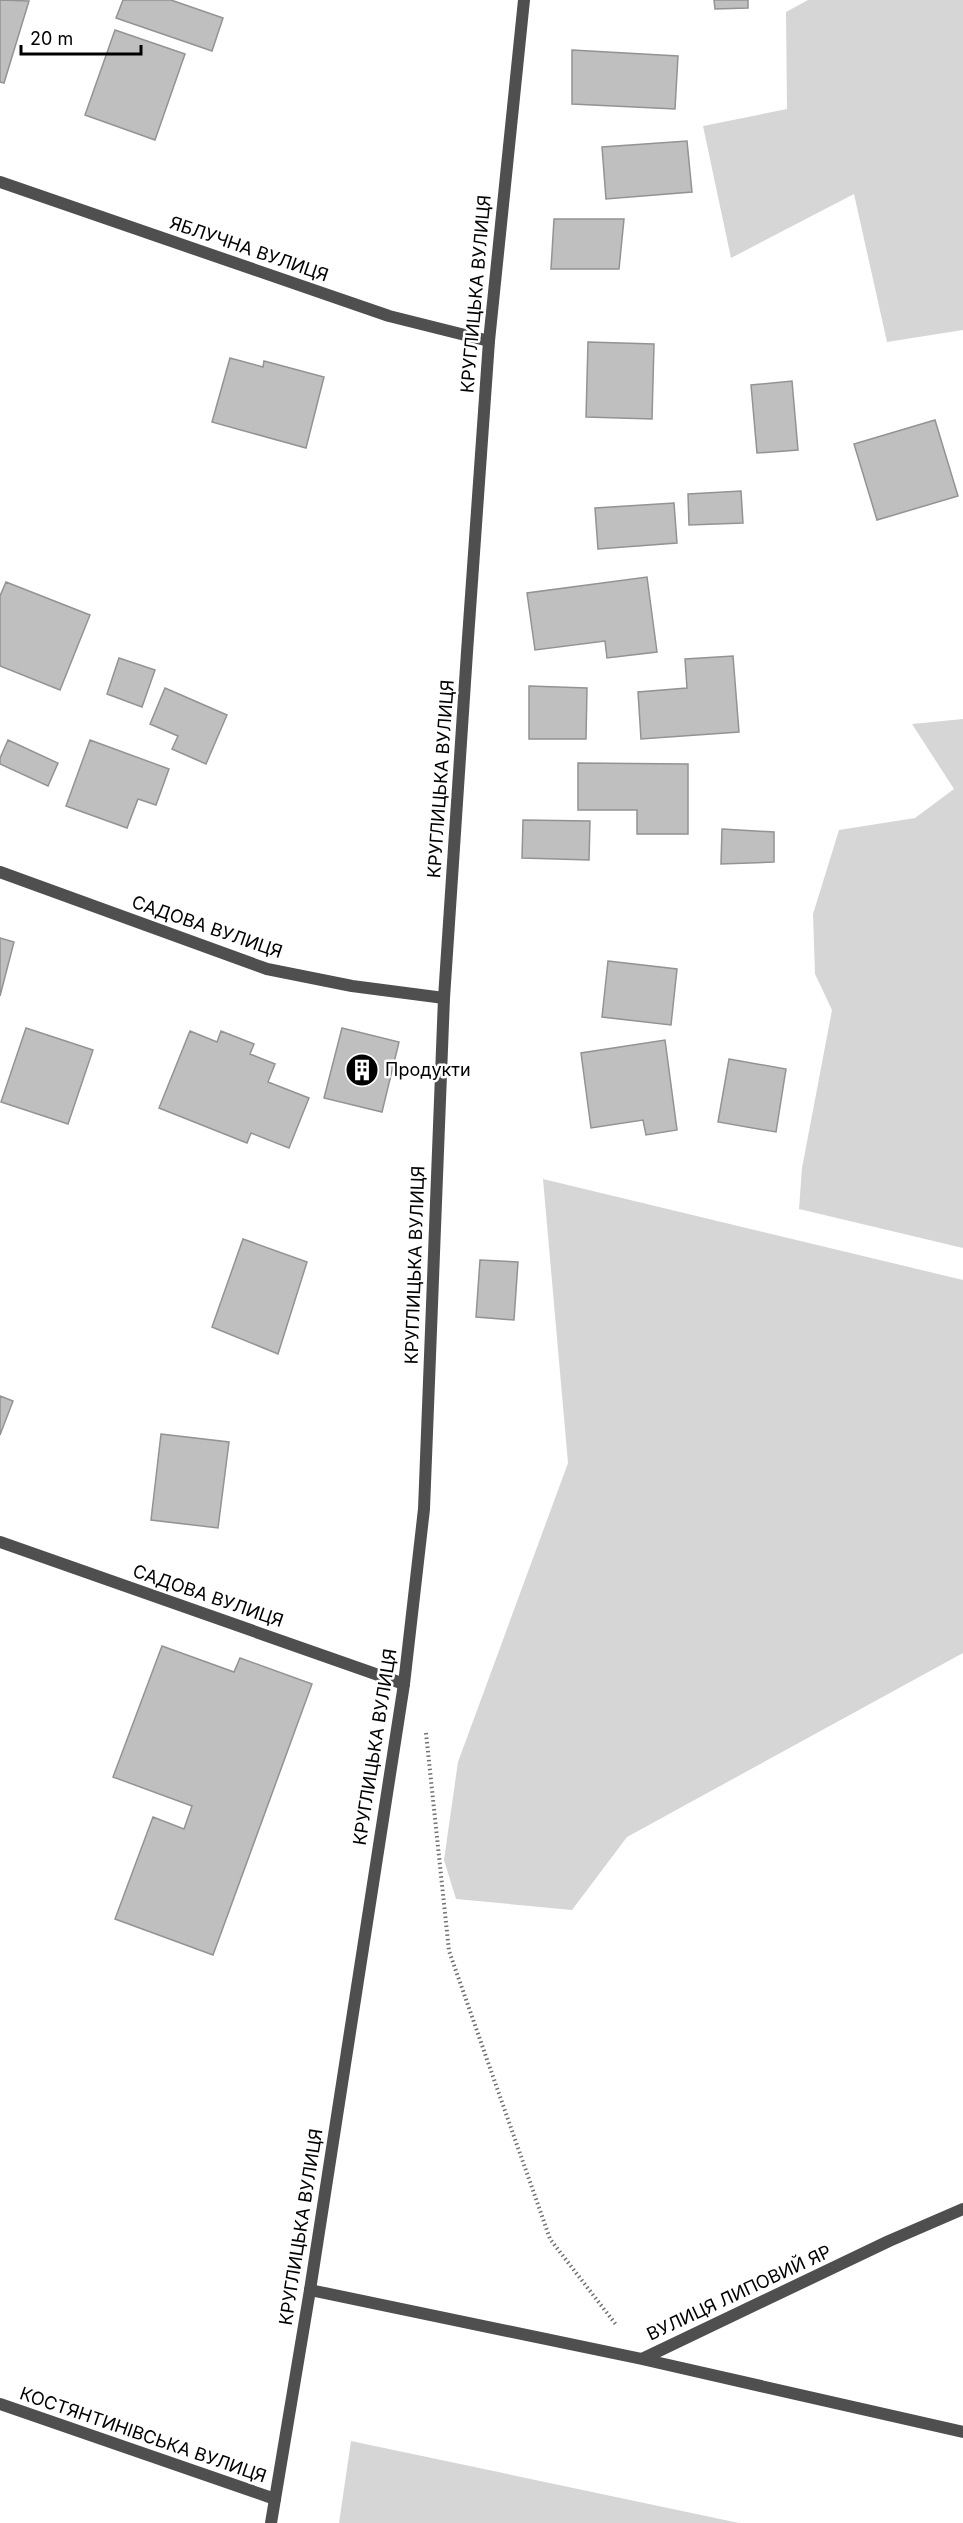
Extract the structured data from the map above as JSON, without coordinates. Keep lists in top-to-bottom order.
{
  "streets": {
    "street": [
      "ЯБЛУЧНА ВУЛИЦЯ",
      "КРУГЛИЦЬКА ВУЛИЦЯ",
      "САДОВА ВУЛИЦЯ",
      "ВУЛИЦЯ ЛИПОВИЙ ЯР",
      "КОСТЯНТИНІВСЬКА ВУЛИЦЯ"
    ]
  },
  "crossings": [
    ["ЯБЛУЧНА ВУЛИЦЯ", "КРУГЛИЦЬКА ВУЛИЦЯ"],
    ["КРУГЛИЦЬКА ВУЛИЦЯ", "САДОВА ВУЛИЦЯ"],
    ["КРУГЛИЦЬКА ВУЛИЦЯ", "ВУЛИЦЯ ЛИПОВИЙ ЯР"],
    ["КРУГЛИЦЬКА ВУЛИЦЯ", "КОСТЯНТИНІВСЬКА ВУЛИЦЯ"]
  ],
  "places": {
    "building": ["Продукти"]
  },
  "scale_bar": "20 m"
}
